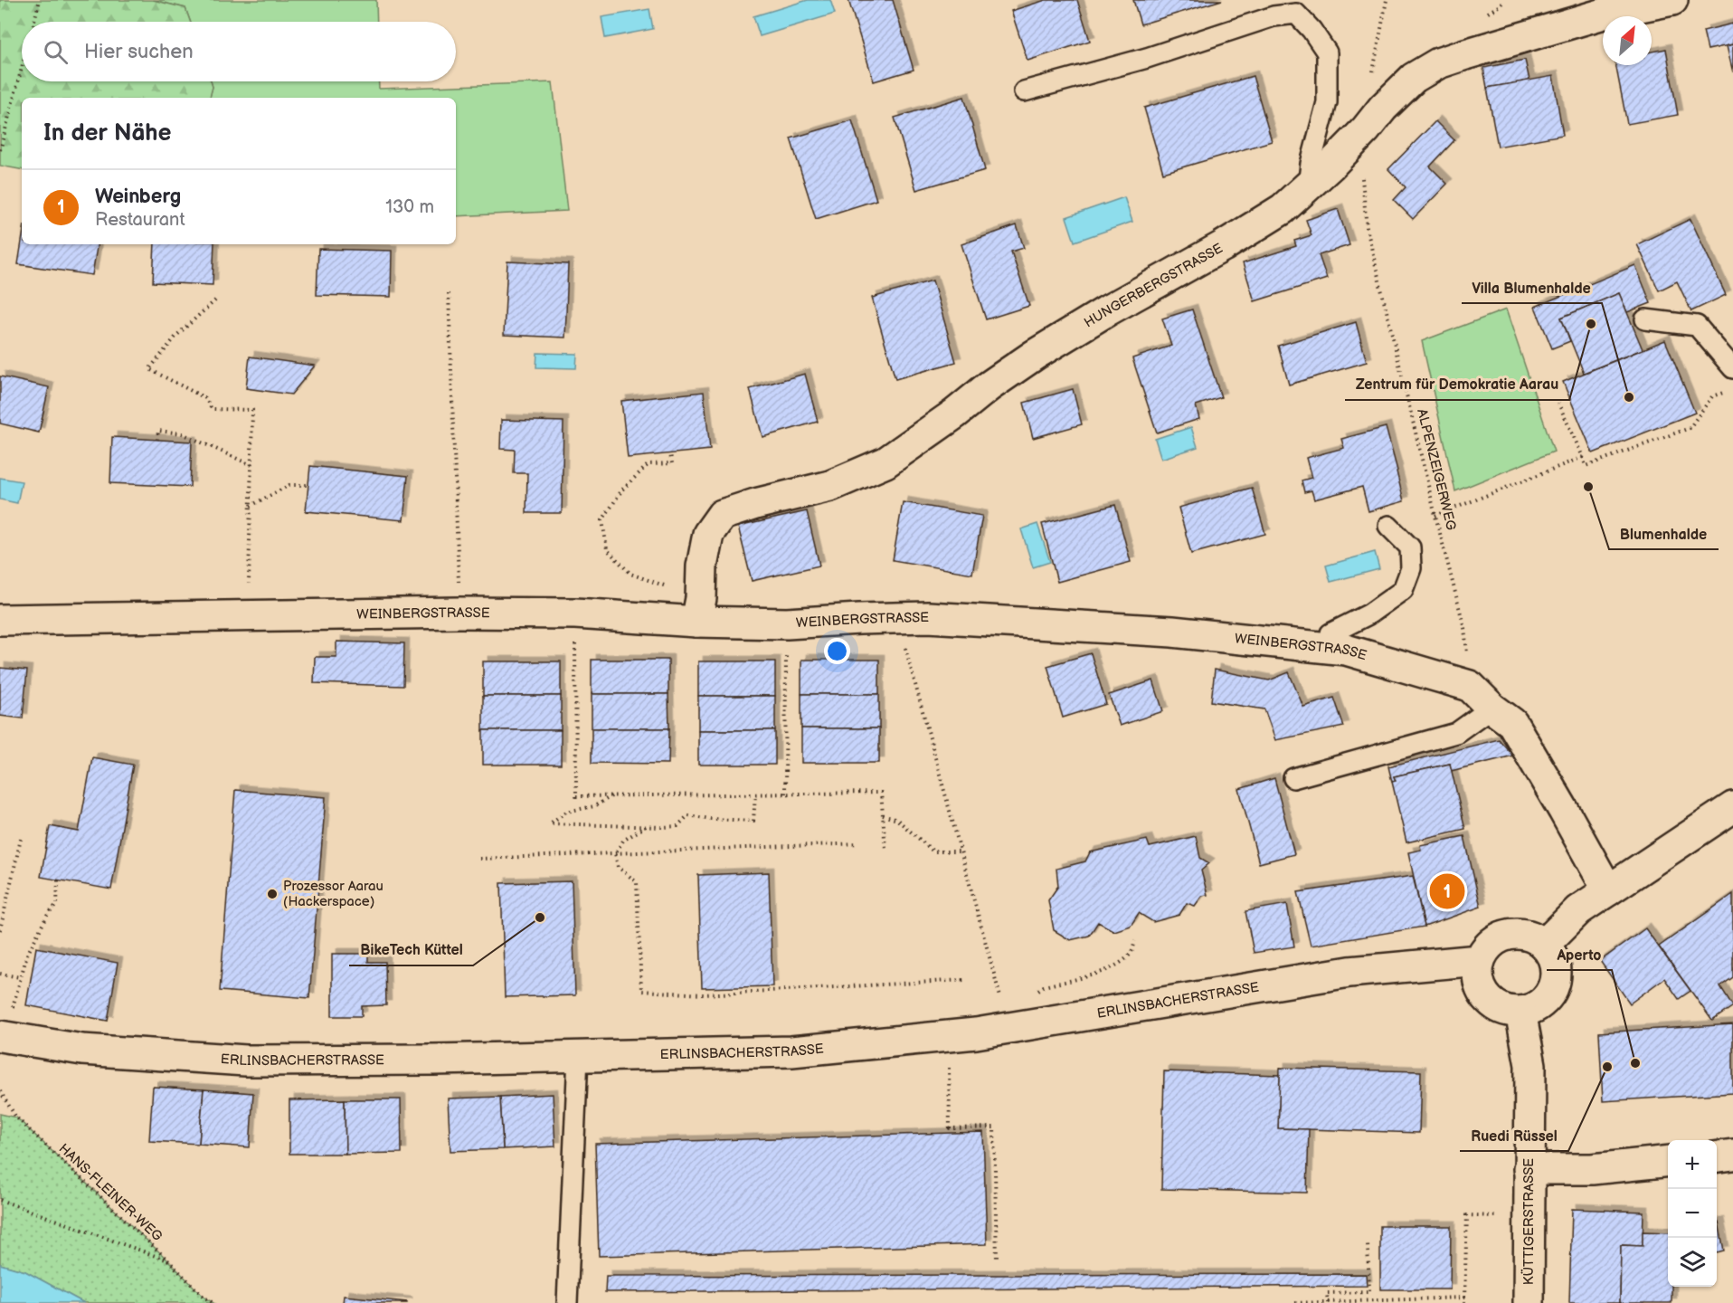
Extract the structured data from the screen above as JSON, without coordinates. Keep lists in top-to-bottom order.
{
  "streets": {
    "street": [
      "HUNGERBERGSTRASSE",
      "WEINBERGSTRASSE",
      "ERLINSBACHERSTRASSE",
      "KÜTTIGERSTRASSE"
    ],
    "path": ["ALPENZEIGERWEG", "HANS-FLEINER-WEG"]
  },
  "crossings": [
    ["HUNGERBERGSTRASSE", "WEINBERGSTRASSE"],
    ["ALPENZEIGERWEG", "WEINBERGSTRASSE"],
    ["ERLINSBACHERSTRASSE", "KÜTTIGERSTRASSE"]
  ],
  "places": [
    "Zentrum für Demokratie Aarau",
    "Villa Blumenhalde",
    "Blumenhalde",
    "Prozessor Aarau (Hackerspace)",
    "BikeTech Küttel",
    "Aperto",
    "Ruedi Rüssel"
  ],
  "north": "top right",
  "page": {
    "search": "Hier suchen",
    "heading": "In der Nähe",
    "list": [
      {
        "mark": "1",
        "name": "Weinberg",
        "note": "Restaurant",
        "value": "130 m"
      }
    ],
    "pins": "1",
    "map_buttons": ["+", "−"]
  }
}
